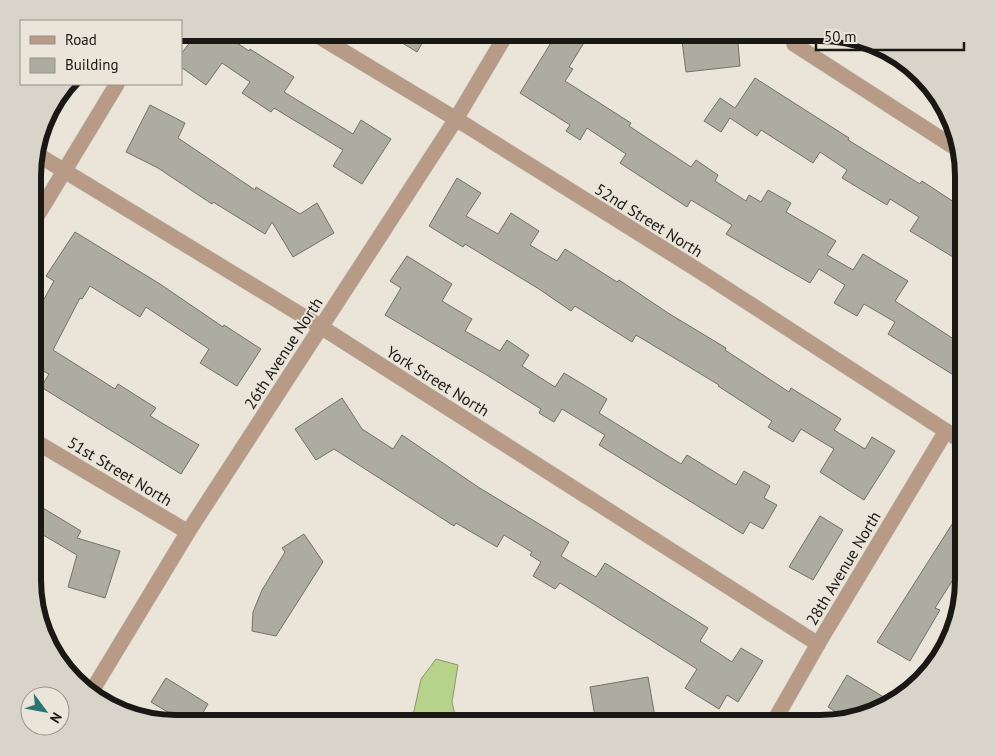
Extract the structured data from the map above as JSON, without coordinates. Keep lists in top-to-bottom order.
{
  "streets": {
    "street": [
      "52nd Street North",
      "26th Avenue North",
      "York Street North",
      "51st Street North",
      "28th Avenue North"
    ]
  },
  "crossings": [
    ["52nd Street North", "26th Avenue North"],
    ["52nd Street North", "28th Avenue North"],
    ["26th Avenue North", "York Street North"],
    ["26th Avenue North", "51st Street North"],
    ["York Street North", "28th Avenue North"]
  ],
  "legend": ["Road", "Building"],
  "scale_bar": "50 m",
  "north": "bottom right"
}
